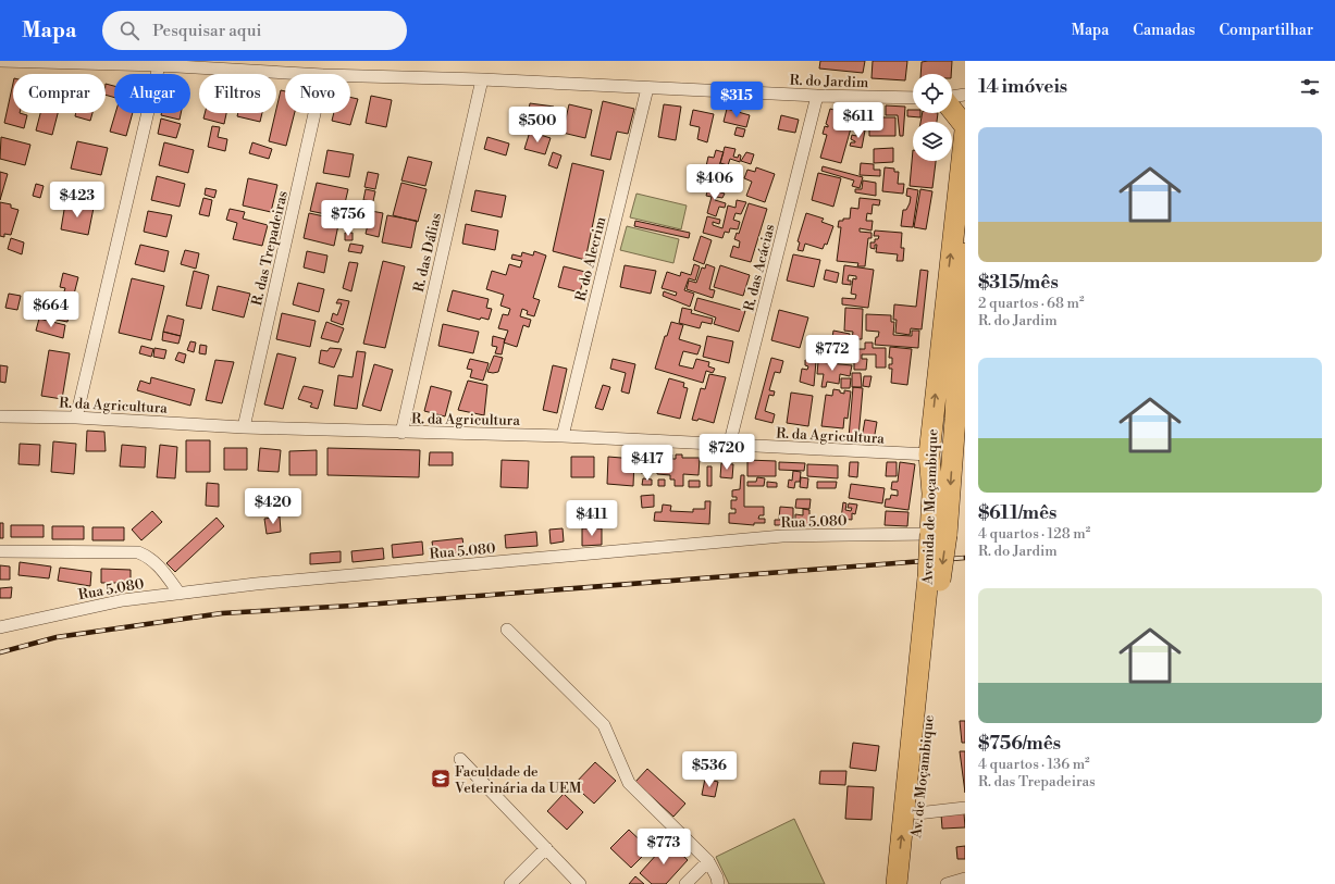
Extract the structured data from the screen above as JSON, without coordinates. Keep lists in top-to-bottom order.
{
  "streets": {
    "highway": ["Avenida de Moçambique", "Av. de Moçambique"],
    "street": [
      "R. do Jardim",
      "R. das Trepadeiras",
      "R. das Dálias",
      "R. do Alecrim",
      "R. das Acácias",
      "R. da Agricultura",
      "Rua 5.080"
    ]
  },
  "crossings": [
    ["R. do Jardim", "R. das Dálias"],
    ["R. do Jardim", "R. do Alecrim"],
    ["R. do Jardim", "R. das Acácias"],
    ["R. das Trepadeiras", "R. da Agricultura"],
    ["R. das Dálias", "R. da Agricultura"],
    ["R. do Alecrim", "R. da Agricultura"],
    ["R. das Acácias", "R. da Agricultura"],
    ["R. da Agricultura", "Avenida de Moçambique"],
    ["Avenida de Moçambique", "Rua 5.080"],
    ["Avenida de Moçambique", "Av. de Moçambique"]
  ],
  "places": {
    "school or university": ["Faculdade de Veterinária da UEM"]
  },
  "page": {
    "header": "Mapa",
    "search": "Pesquisar aqui",
    "nav": ["Mapa", "Camadas", "Compartilhar"],
    "heading": "14 imóveis",
    "chip": [
      "Comprar",
      "Alugar",
      "Filtros",
      "Novo"
    ],
    "price": [
      "$315",
      "$611",
      "$500",
      "$406",
      "$423",
      "$756",
      "$664",
      "$772",
      "$720",
      "$417",
      "$420",
      "$411",
      "$536",
      "$773"
    ],
    "list": [
      {
        "name": "$315/mês",
        "note": "2 quartos · 68 m² · R. do Jardim"
      },
      {
        "name": "$611/mês",
        "note": "4 quartos · 128 m² · R. do Jardim"
      },
      {
        "name": "$756/mês",
        "note": "4 quartos · 136 m² · R. das Trepadeiras"
      }
    ]
  }
}
